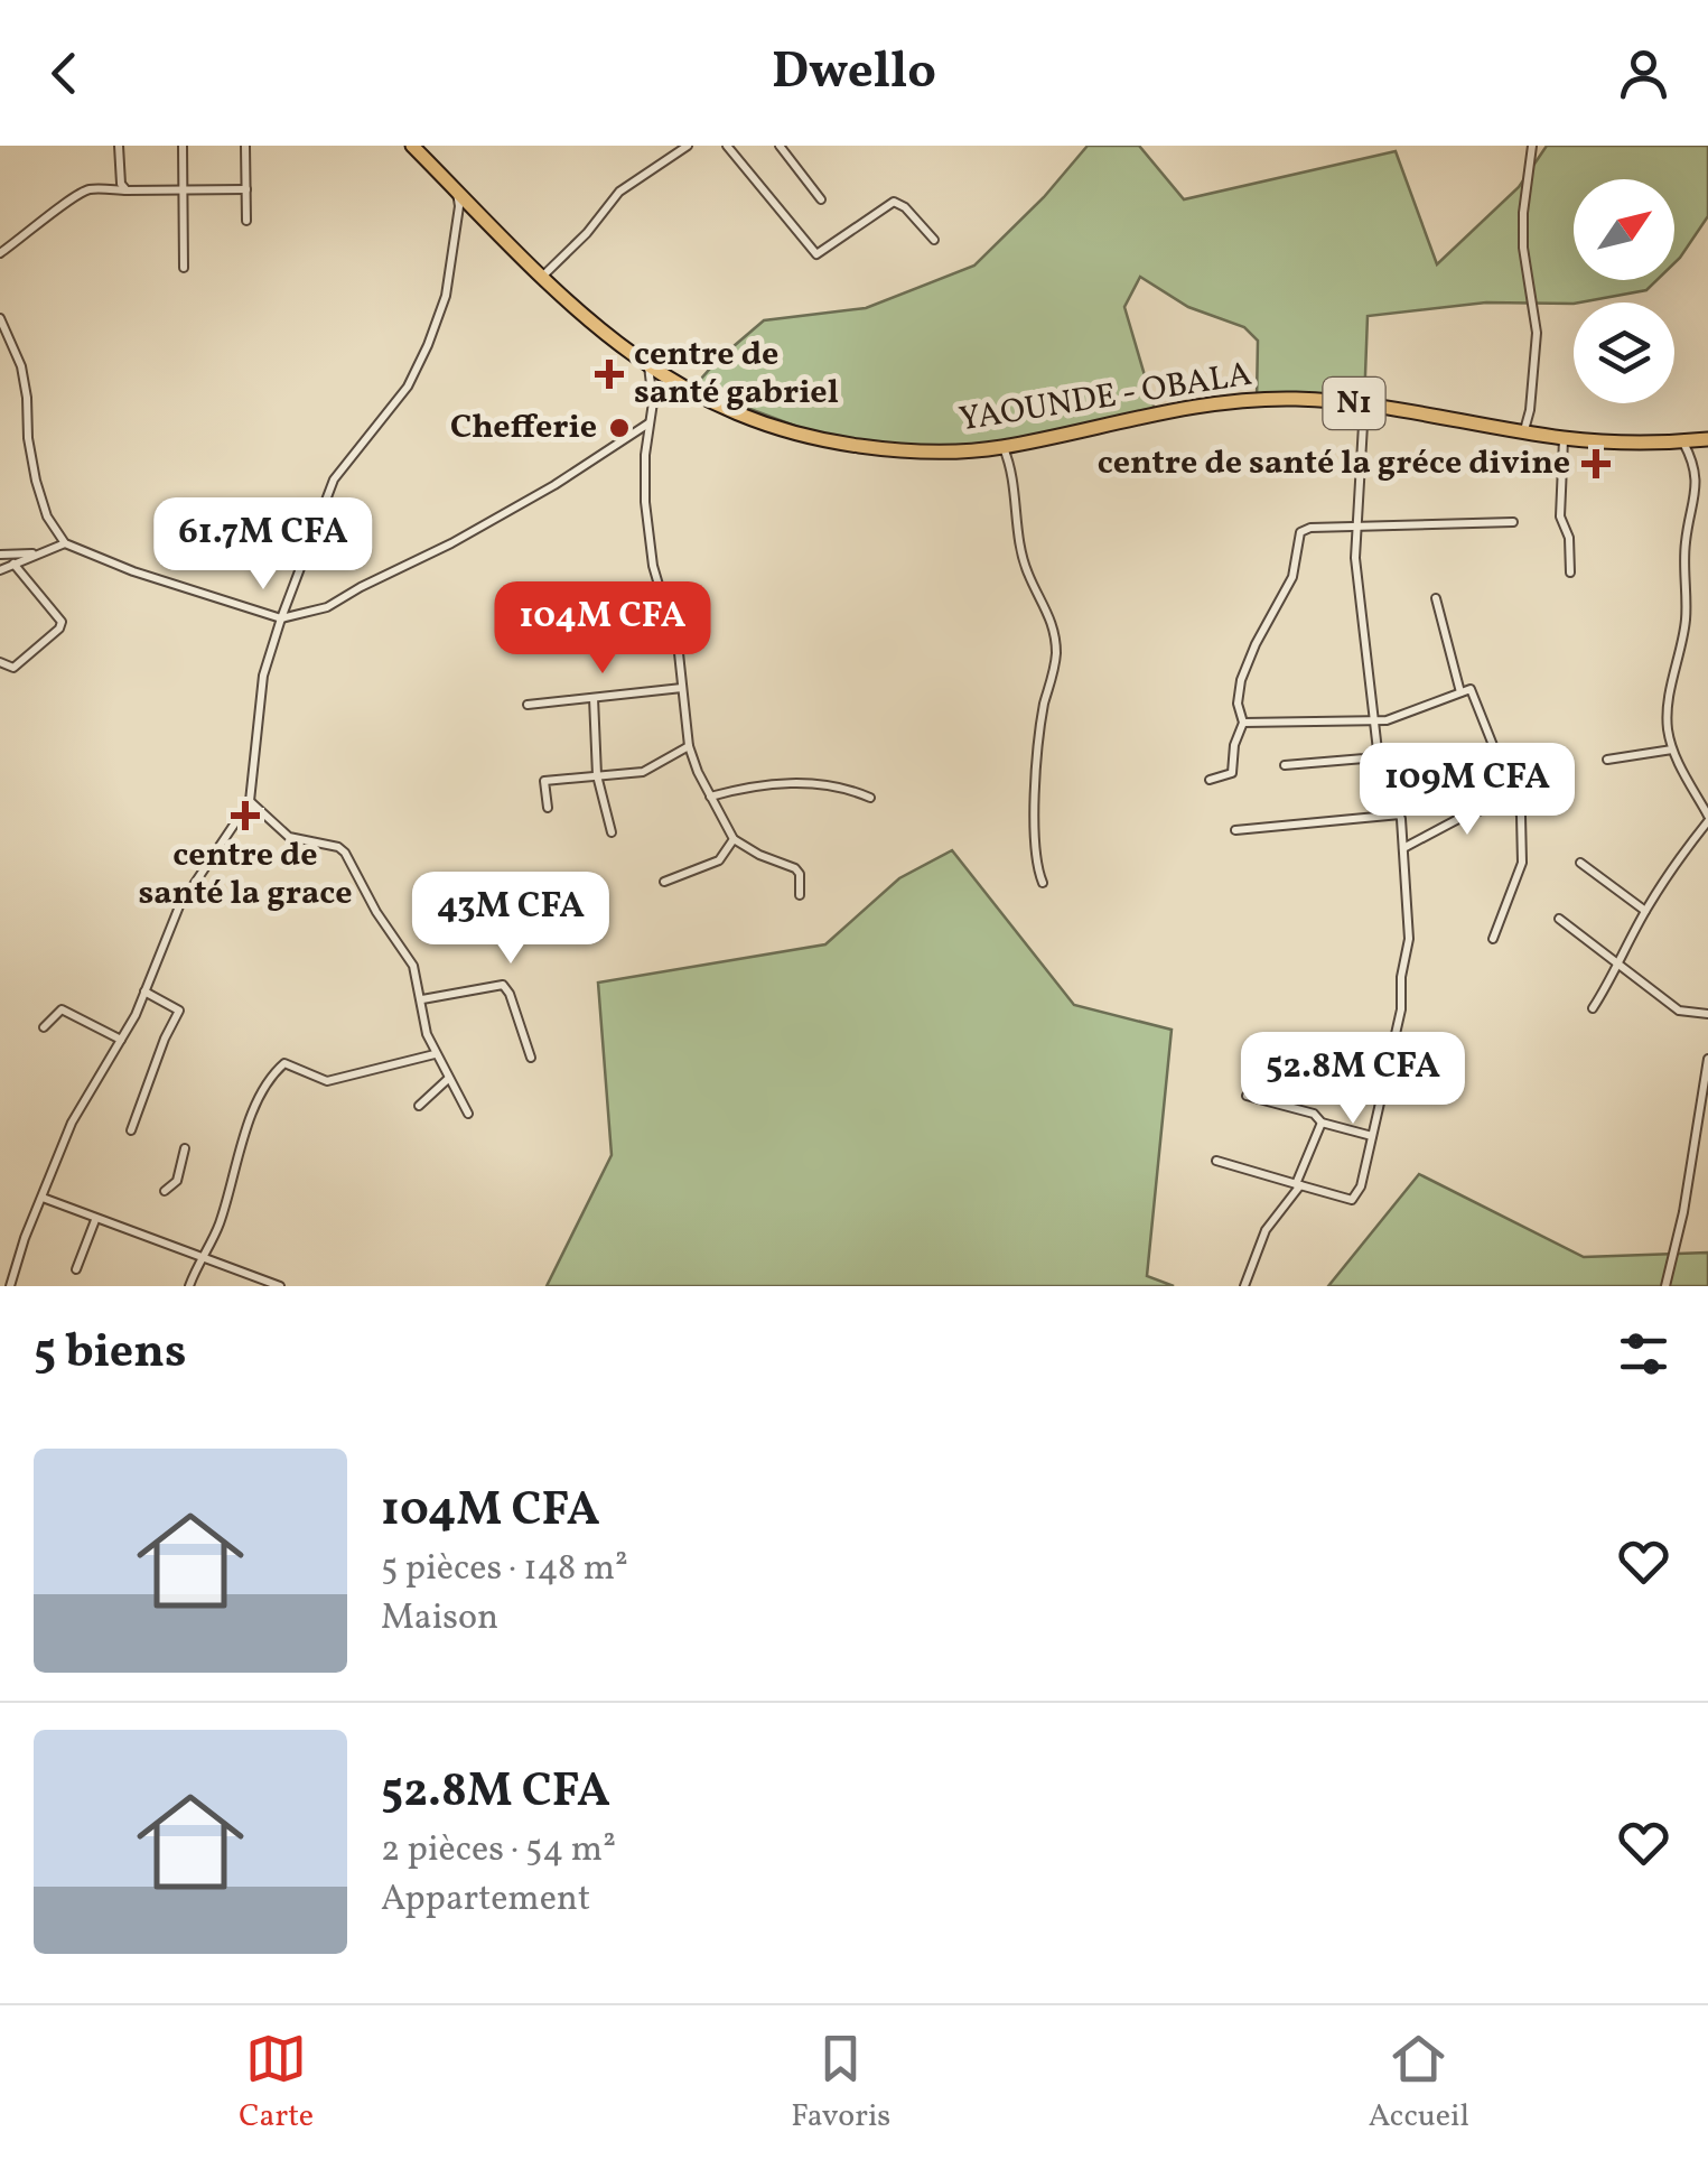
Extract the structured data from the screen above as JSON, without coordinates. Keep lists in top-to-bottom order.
{
  "streets": {
    "highway": ["YAOUNDE - OBALA", "N1"]
  },
  "places": {
    "health": ["centre de santé gabriel", "centre de santé la gréce divine", "centre de santé la grace"],
    "other": ["Chefferie"]
  },
  "north": "top right",
  "page": {
    "header": "Dwello",
    "price": [
      "61.7M CFA",
      "104M CFA",
      "109M CFA",
      "43M CFA",
      "52.8M CFA"
    ],
    "heading": "5 biens",
    "list": [
      {
        "name": "104M CFA",
        "note": "5 pièces · 148 m² · Maison"
      },
      {
        "name": "52.8M CFA",
        "note": "2 pièces · 54 m² · Appartement"
      }
    ],
    "tabs": ["Carte", "Favoris", "Accueil"]
  }
}
